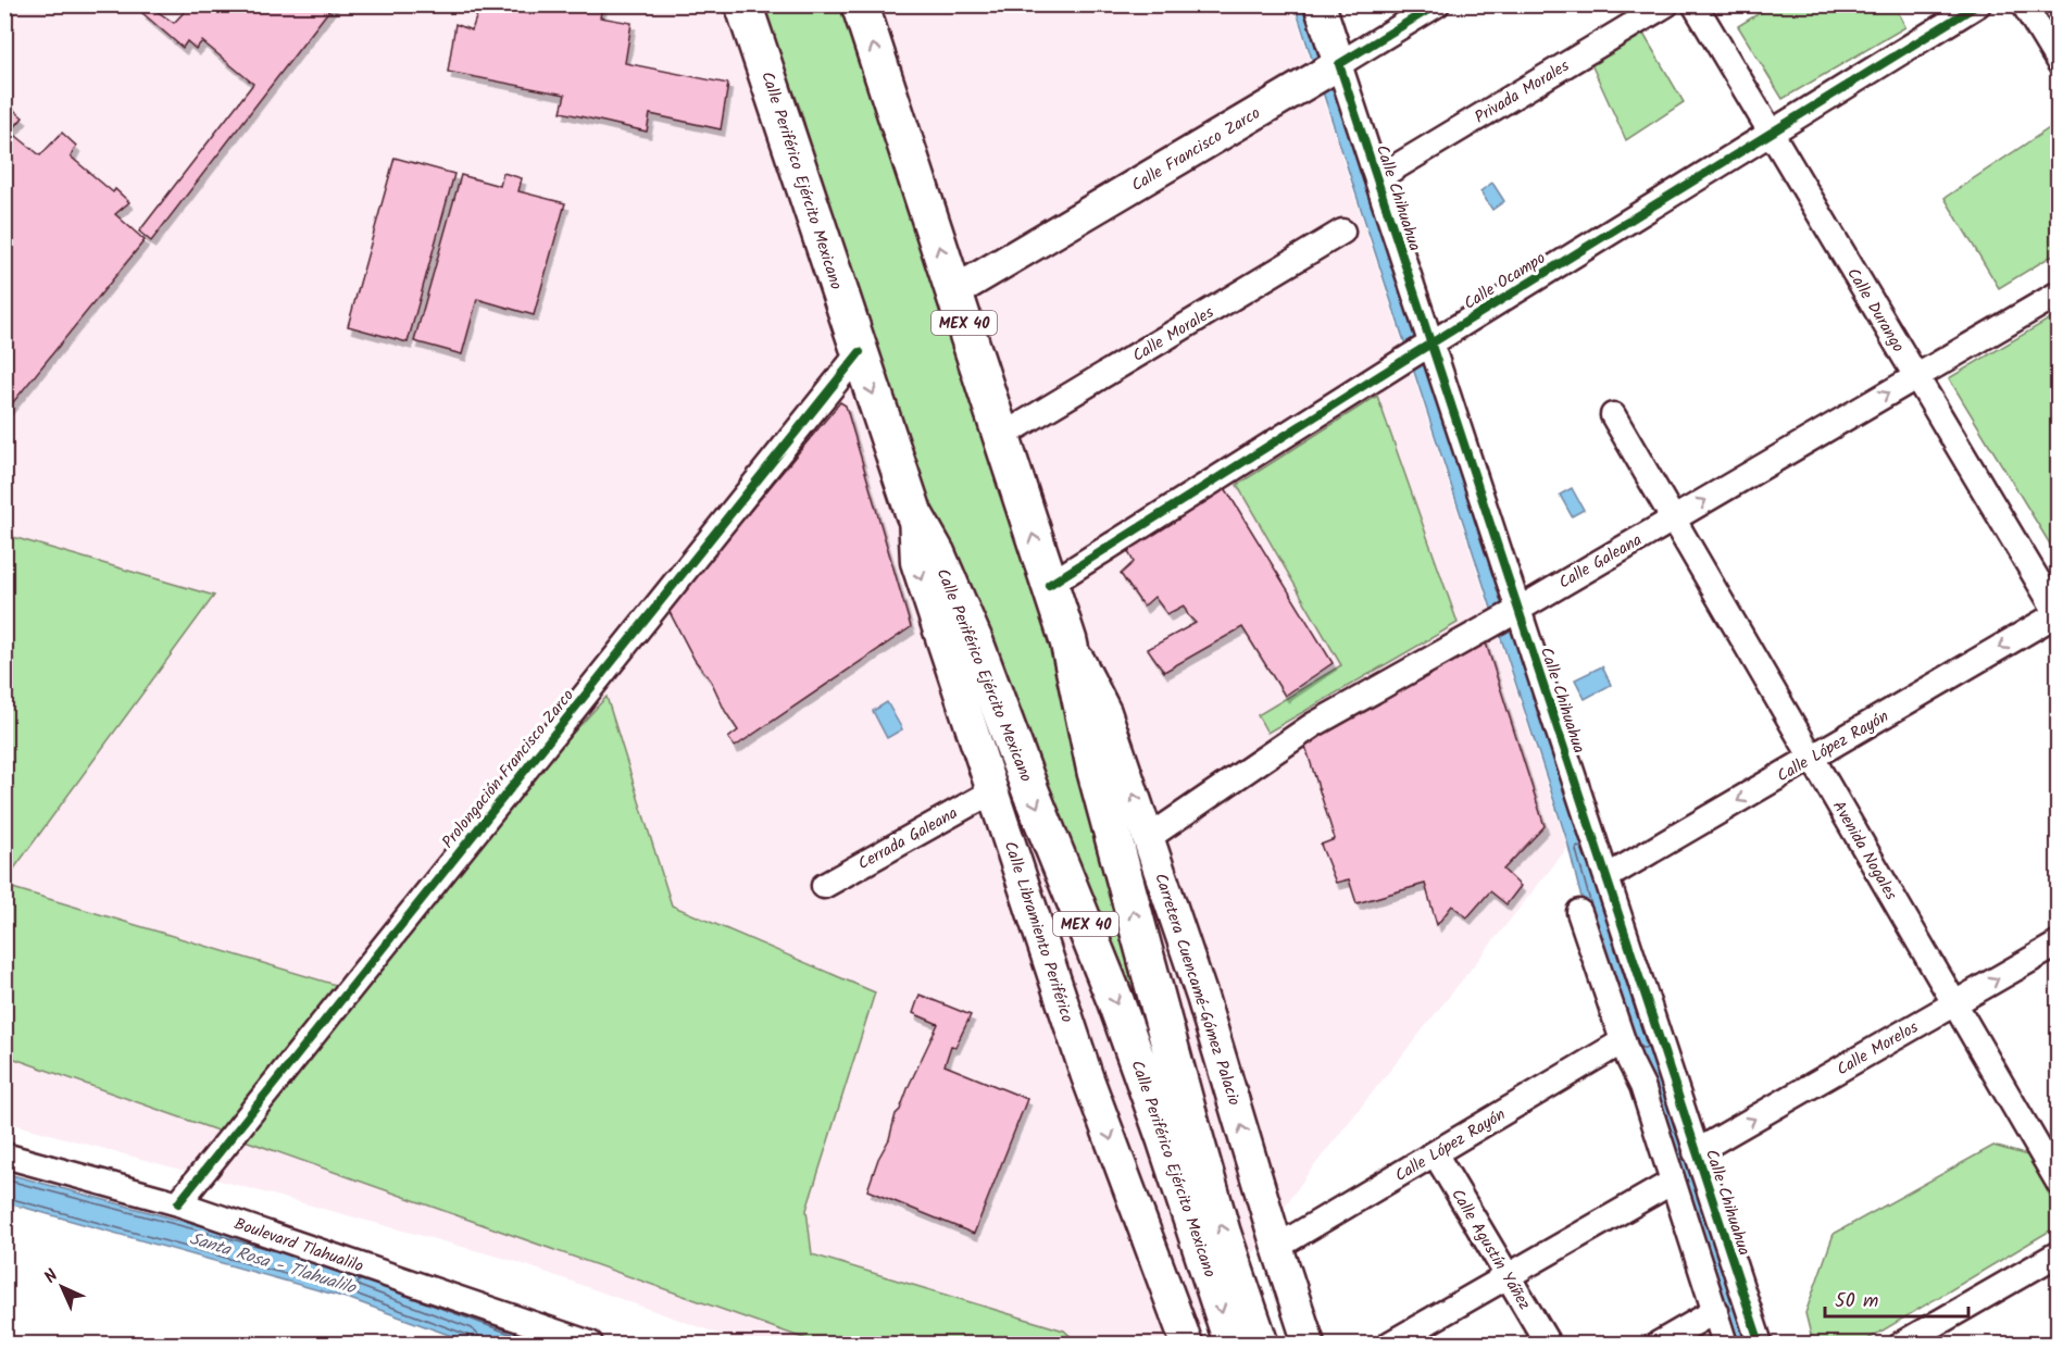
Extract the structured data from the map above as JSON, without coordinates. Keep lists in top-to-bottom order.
{
  "streets": {
    "highway": ["Calle Periférico Ejército Mexicano", "MEX 40"],
    "main road": [
      "Calle Francisco Zarco",
      "Calle Chihuahua",
      "Calle Libramiento Periférico",
      "Carretera Cuencamé-Gómez Palacio"
    ],
    "street": [
      "Privada Morales",
      "Calle Ocampo",
      "Calle Durango",
      "Calle Morales",
      "Calle Galeana",
      "Calle López Rayón",
      "Prolongación Francisco Zarco",
      "Cerrada Galeana",
      "Avenida Nogales",
      "Calle Morelos",
      "Boulevard Tlahualilo",
      "Calle Agustín Yáñez"
    ]
  },
  "crossings": [
    ["Privada Morales", "Calle Chihuahua"],
    ["Calle Francisco Zarco", "Calle Periférico Ejército Mexicano"],
    ["Calle Francisco Zarco", "Calle Chihuahua"],
    ["Calle Periférico Ejército Mexicano", "Calle Ocampo"],
    ["Calle Periférico Ejército Mexicano", "Calle Morales"],
    ["Calle Periférico Ejército Mexicano", "Prolongación Francisco Zarco"],
    ["Calle Periférico Ejército Mexicano", "Calle Libramiento Periférico"],
    ["Calle Periférico Ejército Mexicano", "Carretera Cuencamé-Gómez Palacio"],
    ["Calle Chihuahua", "Calle Ocampo"],
    ["Calle Chihuahua", "Calle Galeana"],
    ["Calle Chihuahua", "Calle López Rayón"],
    ["Calle Chihuahua", "Calle Morelos"],
    ["Calle Ocampo", "Calle Durango"],
    ["Calle Durango", "Calle Galeana"],
    ["Calle Durango", "Calle López Rayón"],
    ["Calle Galeana", "Avenida Nogales"],
    ["Calle Galeana", "Carretera Cuencamé-Gómez Palacio"],
    ["Calle López Rayón", "Avenida Nogales"],
    ["Calle López Rayón", "Carretera Cuencamé-Gómez Palacio"],
    ["Calle López Rayón", "Calle Agustín Yáñez"],
    ["Prolongación Francisco Zarco", "Boulevard Tlahualilo"],
    ["Cerrada Galeana", "Calle Libramiento Periférico"],
    ["Avenida Nogales", "Calle Morelos"]
  ],
  "one_way": [
    "Calle López Rayón",
    "Calle Libramiento Periférico",
    "Carretera Cuencamé-Gómez Palacio",
    "Calle Morelos"
  ],
  "water": ["Santa Rosa - Tlahualilo"],
  "scale_bar": "50 m",
  "north": "top left"
}
